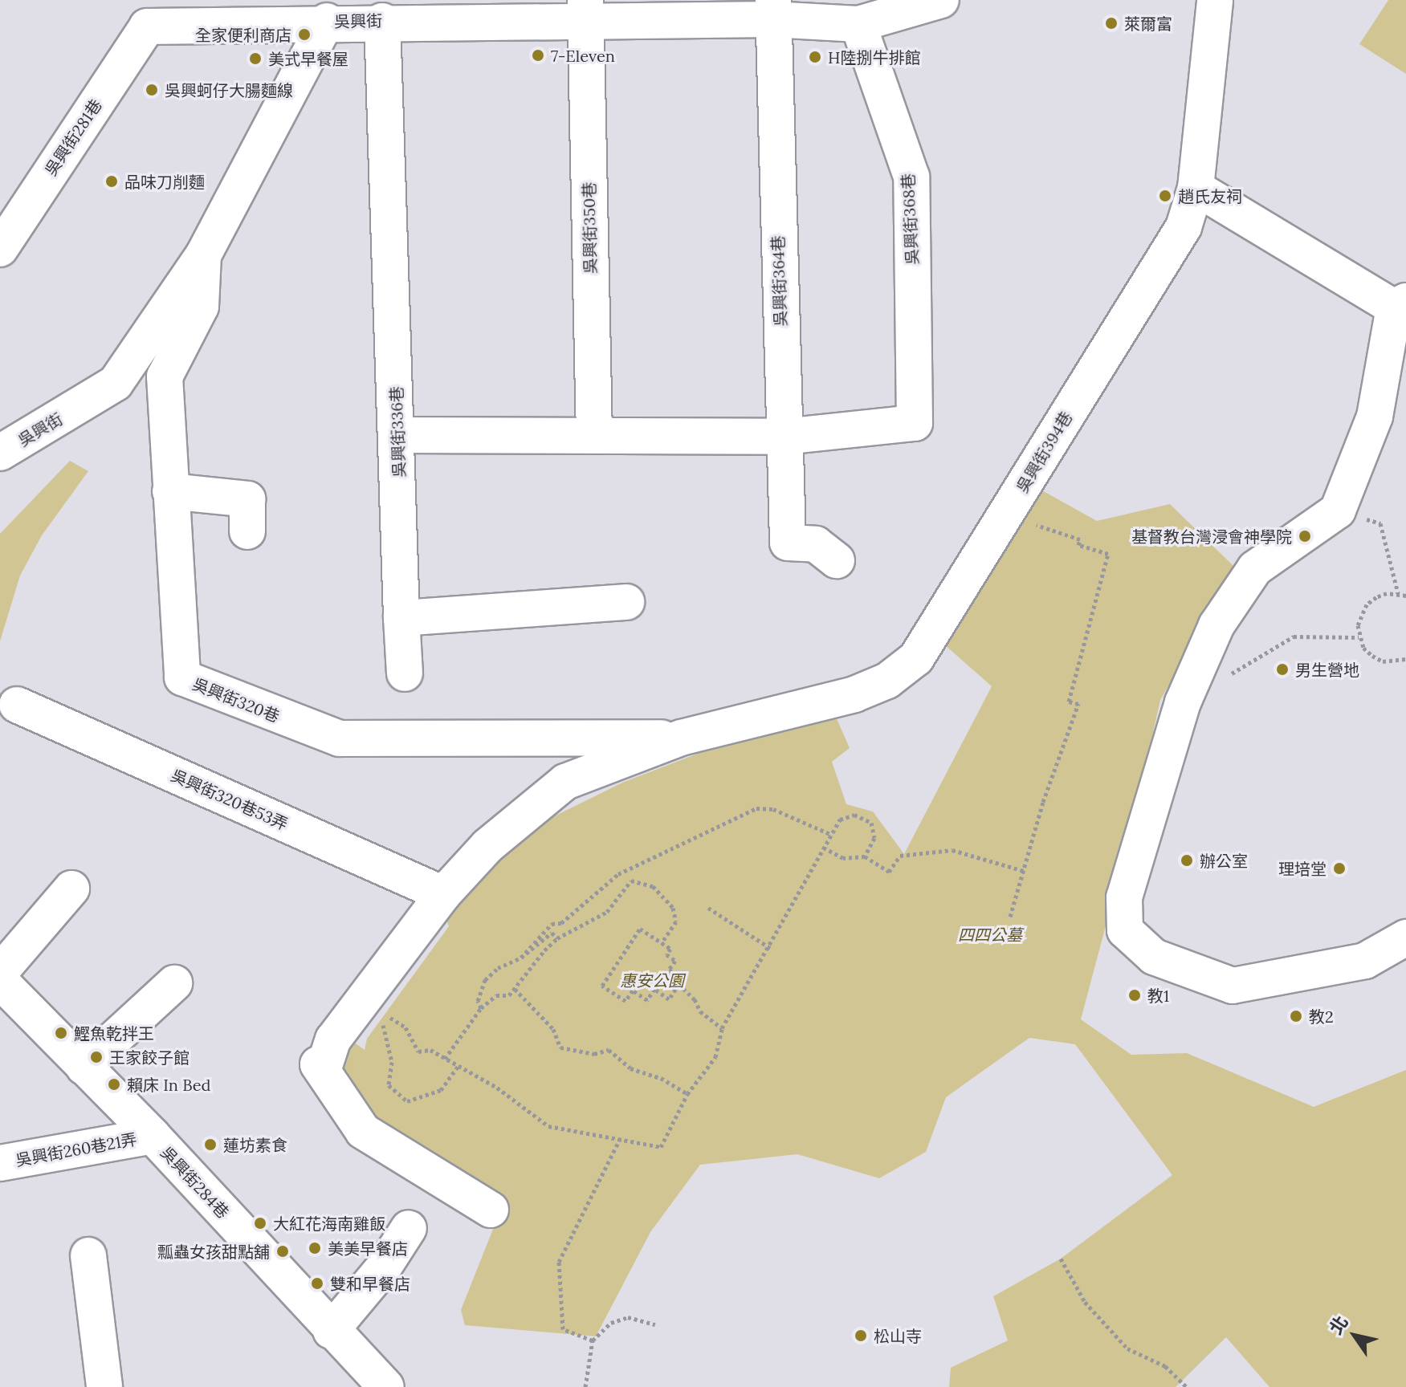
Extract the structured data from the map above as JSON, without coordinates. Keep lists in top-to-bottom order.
{
  "streets": {
    "street": [
      "吳興街",
      "吳興街281巷",
      "吳興街368巷",
      "吳興街350巷",
      "吳興街364巷",
      "吳興街336巷",
      "吳興街394巷",
      "吳興街320巷",
      "吳興街320巷53弄",
      "吳興街260巷21弄",
      "吳興街284巷"
    ]
  },
  "crossings": [
    ["吳興街", "吳興街368巷"],
    ["吳興街", "吳興街350巷"],
    ["吳興街", "吳興街364巷"],
    ["吳興街", "吳興街336巷"],
    ["吳興街", "吳興街320巷"],
    ["吳興街368巷", "吳興街364巷"],
    ["吳興街394巷", "吳興街320巷"],
    ["吳興街260巷21弄", "吳興街284巷"]
  ],
  "parks": ["四四公墓", "惠安公園"],
  "places": [
    "萊爾富",
    "全家便利商店",
    "7-Eleven",
    "H陸捌牛排館",
    "美式早餐屋",
    "吳興蚵仔大腸麵線",
    "品味刀削麵",
    "趙氏友祠",
    "基督教台灣浸會神學院",
    "男生營地",
    "辦公室",
    "理培堂",
    "教1",
    "教2",
    "鰹魚乾拌王",
    "王家餃子館",
    "賴床 In Bed",
    "蓮坊素食",
    "大紅花海南雞飯",
    "美美早餐店",
    "瓢蟲女孩甜點舖",
    "雙和早餐店",
    "松山寺"
  ],
  "north": "top left"
}
